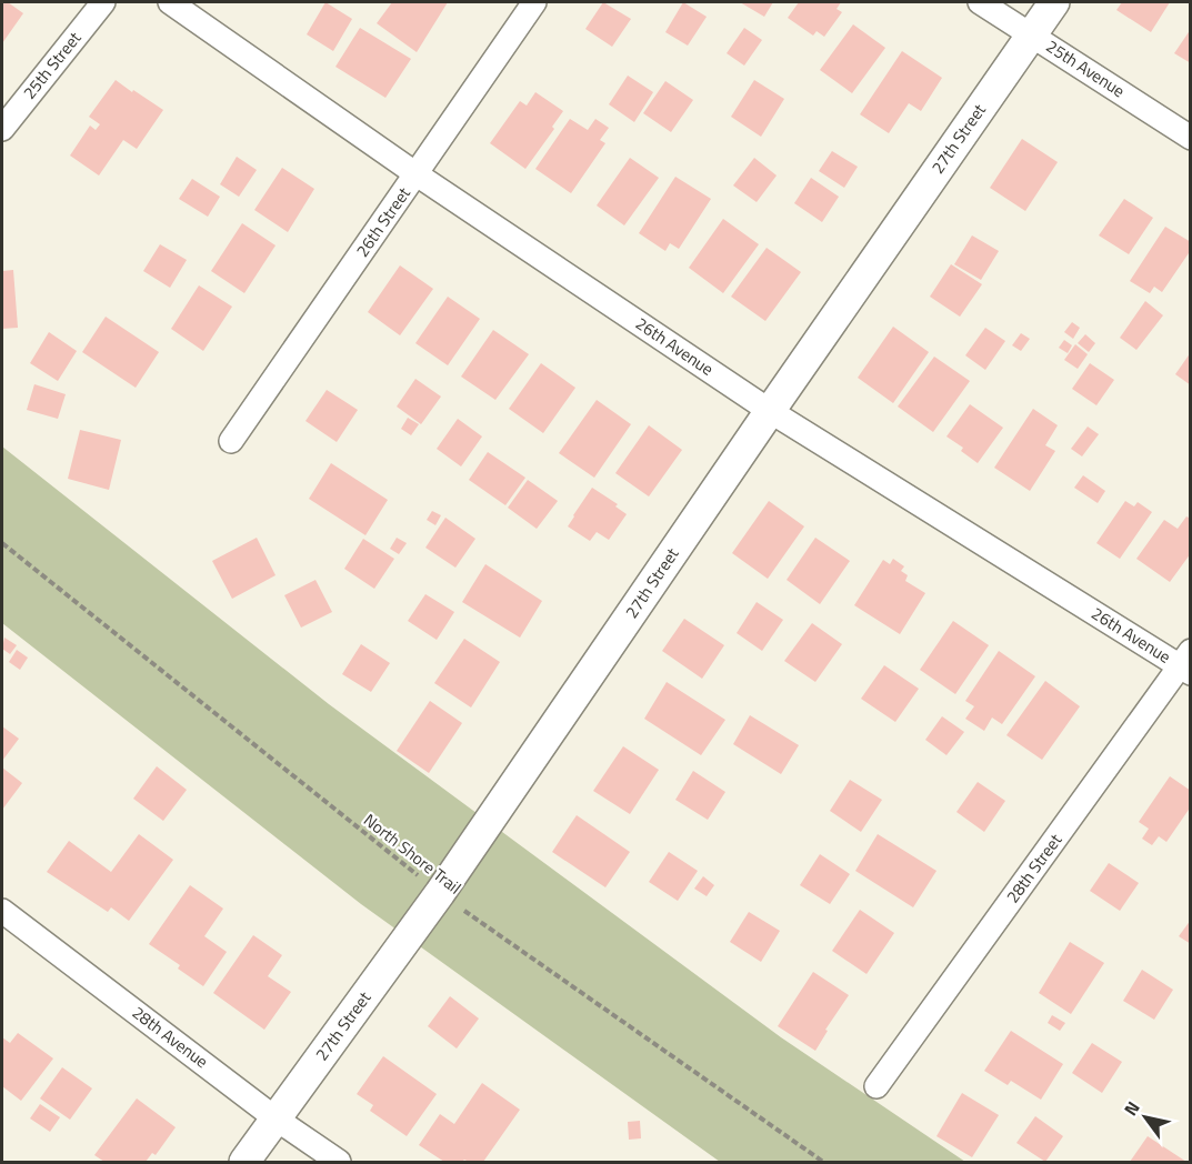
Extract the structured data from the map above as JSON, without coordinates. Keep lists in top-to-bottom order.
{
  "streets": {
    "street": [
      "25th Street",
      "25th Avenue",
      "27th Street",
      "26th Street",
      "26th Avenue",
      "28th Street",
      "28th Avenue"
    ],
    "path": ["North Shore Trail"]
  },
  "crossings": [
    ["25th Avenue", "27th Street"],
    ["27th Street", "26th Avenue"],
    ["27th Street", "North Shore Trail"],
    ["27th Street", "28th Avenue"],
    ["26th Street", "26th Avenue"],
    ["26th Avenue", "28th Street"]
  ],
  "north": "top left"
}
